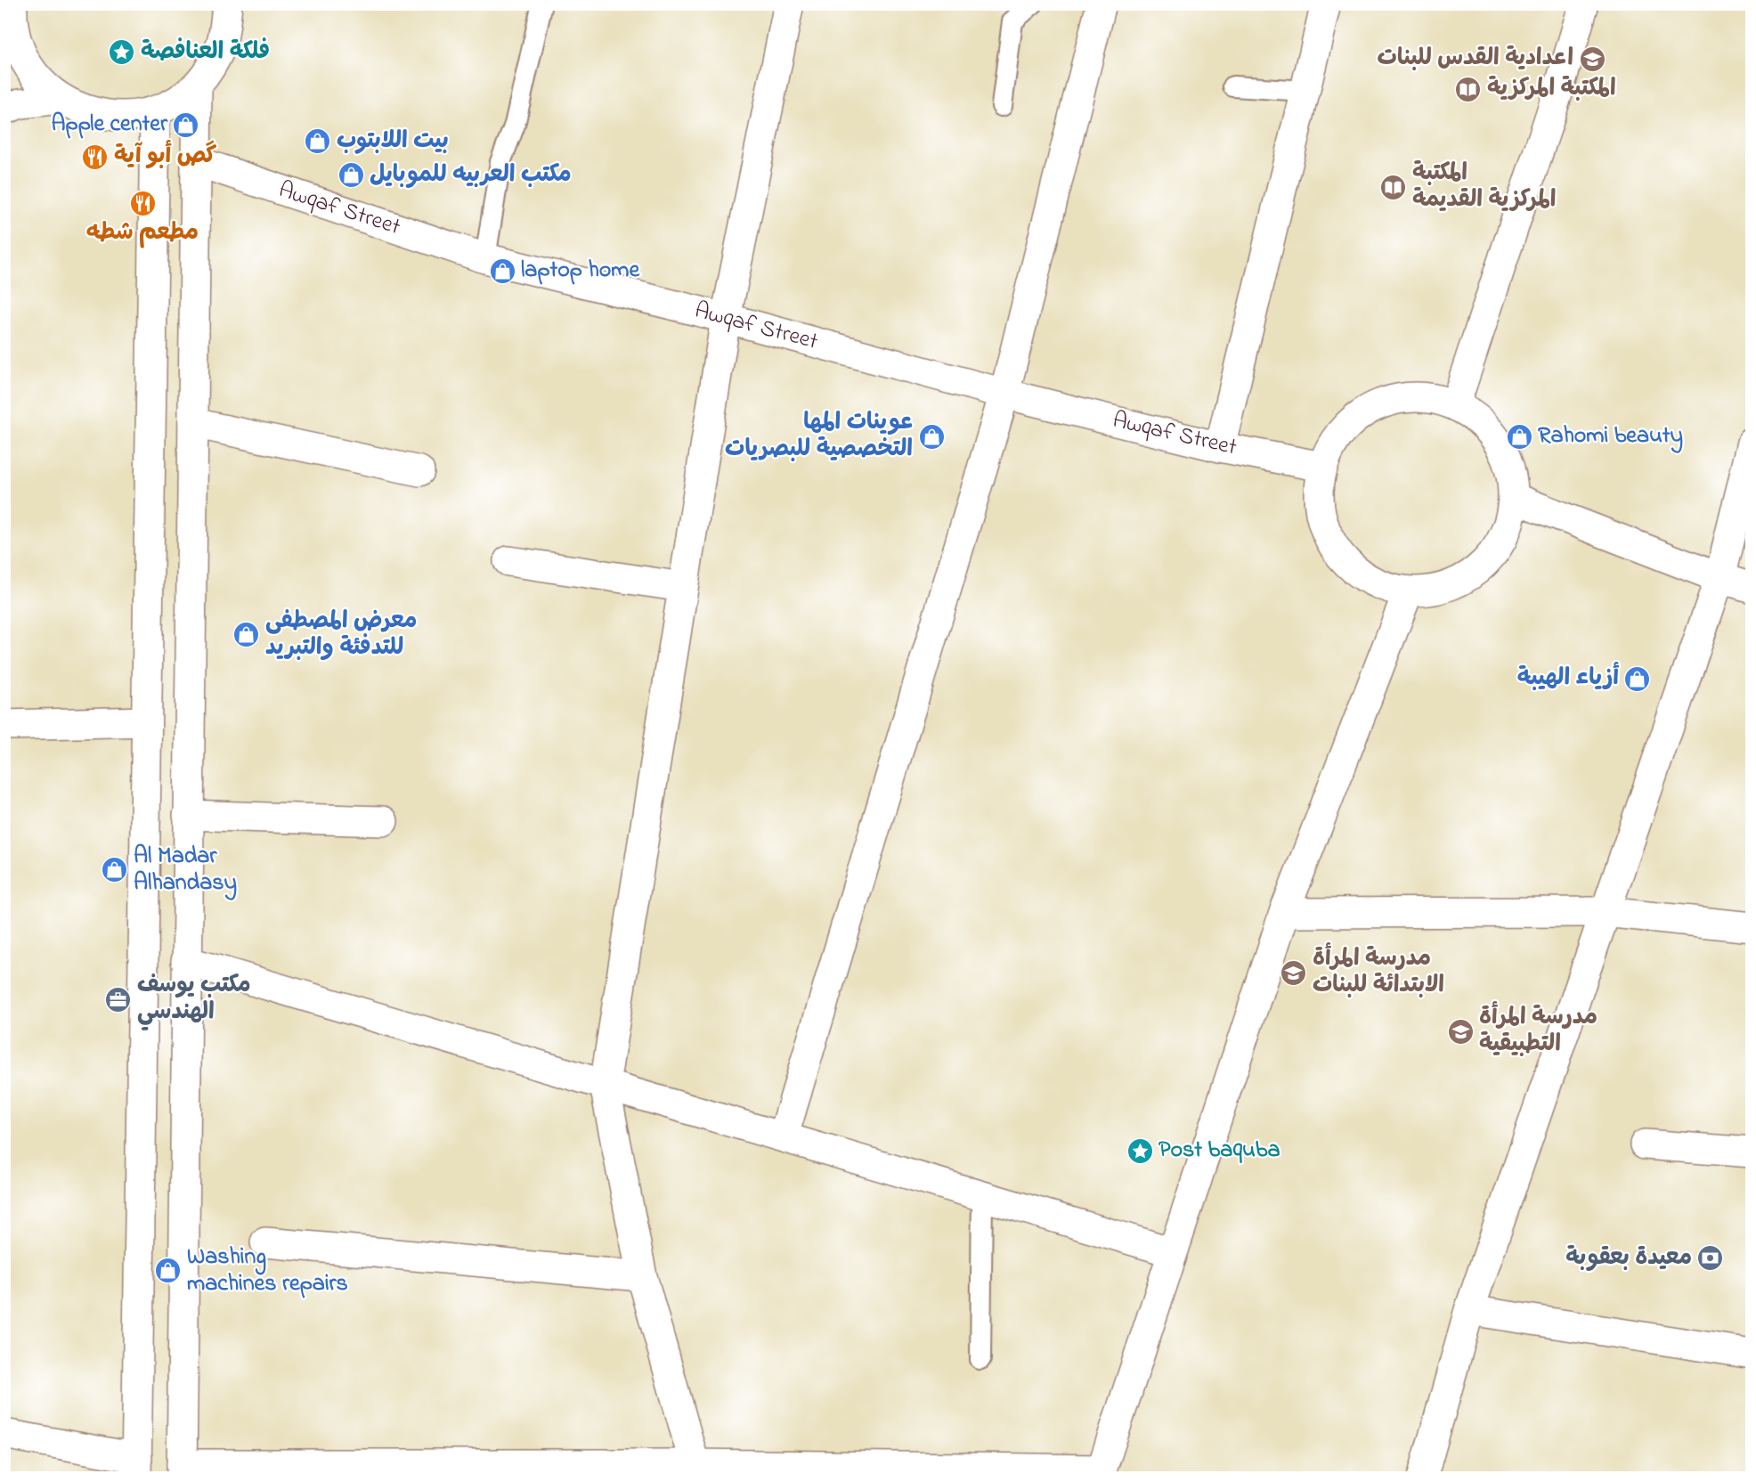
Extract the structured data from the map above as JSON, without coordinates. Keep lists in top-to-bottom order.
{
  "streets": {
    "street": ["Awqaf Street"]
  },
  "places": {
    "place": ["فلكة العنافصة", "Post baquba"],
    "school or university": ["اعدادية القدس للبنات", "مدرسة المرأة الابتدائة للبنات", "مدرسة المرأة التطبيقية"],
    "library": ["المكتبة المركزية", "المكتبة المركزية القديمة"],
    "shop": [
      "Apple center",
      "بيت اللابتوب",
      "مكتب العربيه للموبايل",
      "laptop home",
      "عوينات المها التخصصية للبصريات",
      "Rahomi beauty",
      "معرض المصطفى للتدفئة والتبريد",
      "أزياء الهيبة",
      "Al Madar Alhandasy",
      "Washing machines repairs"
    ],
    "restaurant": ["گص أبو آية", "مطعم شطه"],
    "office": ["مكتب يوسف الهندسي"],
    "bank": ["معيدة بعقوبة"]
  }
}
